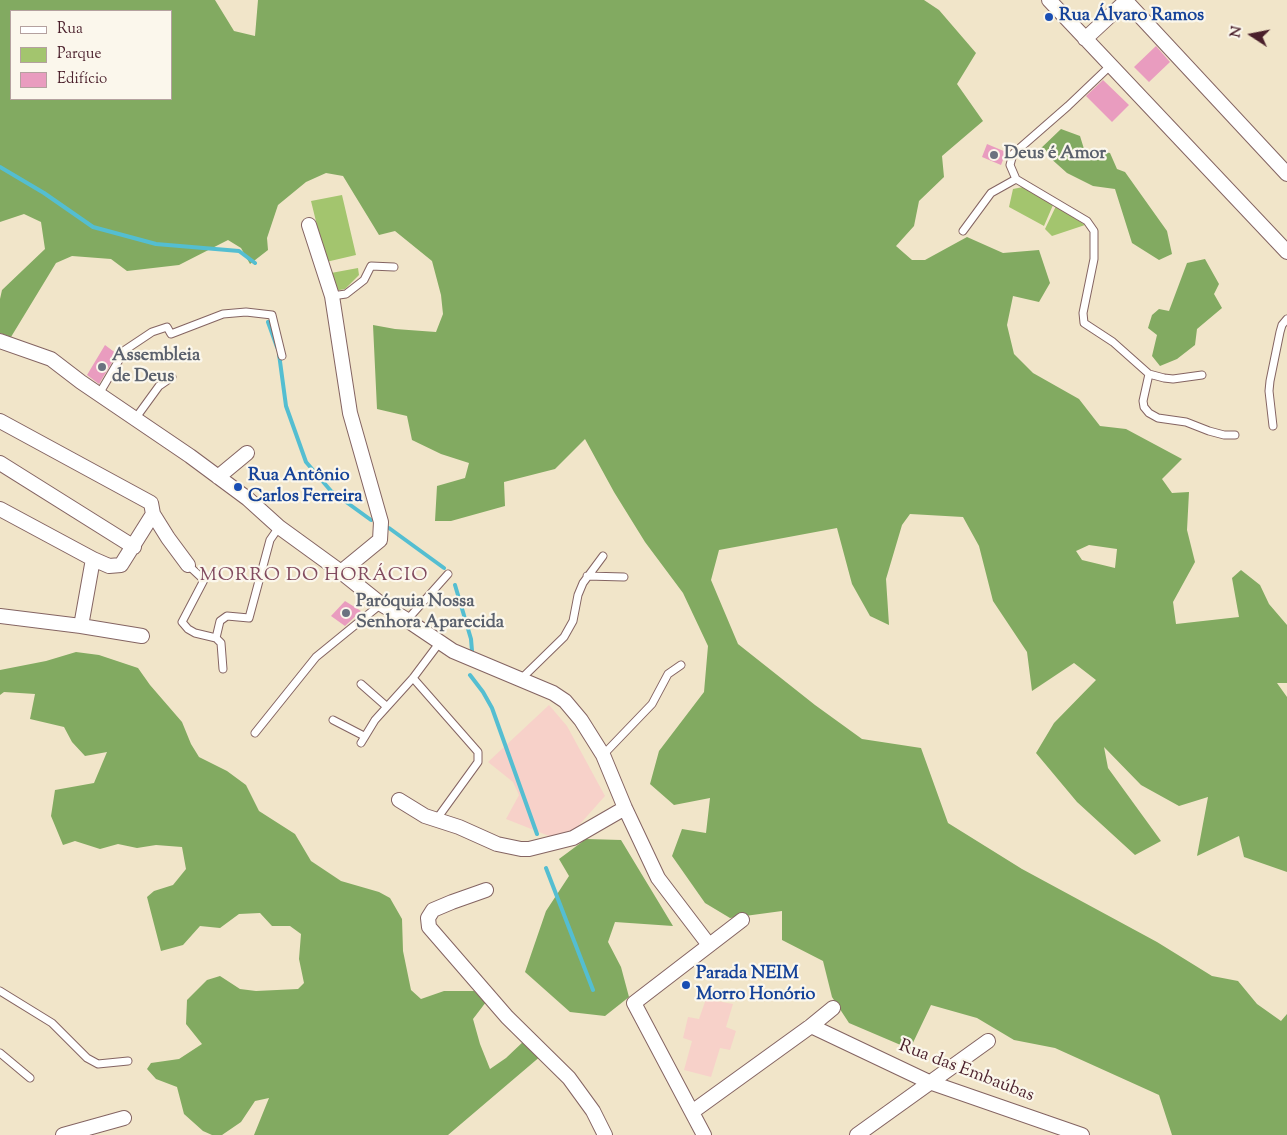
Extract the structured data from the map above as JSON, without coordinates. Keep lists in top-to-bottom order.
{
  "streets": {
    "street": ["Rua das Embaúbas"]
  },
  "districts": ["MORRO DO HORÁCIO"],
  "places": [
    "Rua Álvaro Ramos",
    "Deus é Amor",
    "Assembleia de Deus",
    "Rua Antônio Carlos Ferreira",
    "Paróquia Nossa Senhora Aparecida",
    "Parada NEIM Morro Honório"
  ],
  "legend": ["Rua", "Parque", "Edifício"],
  "north": "left"
}
